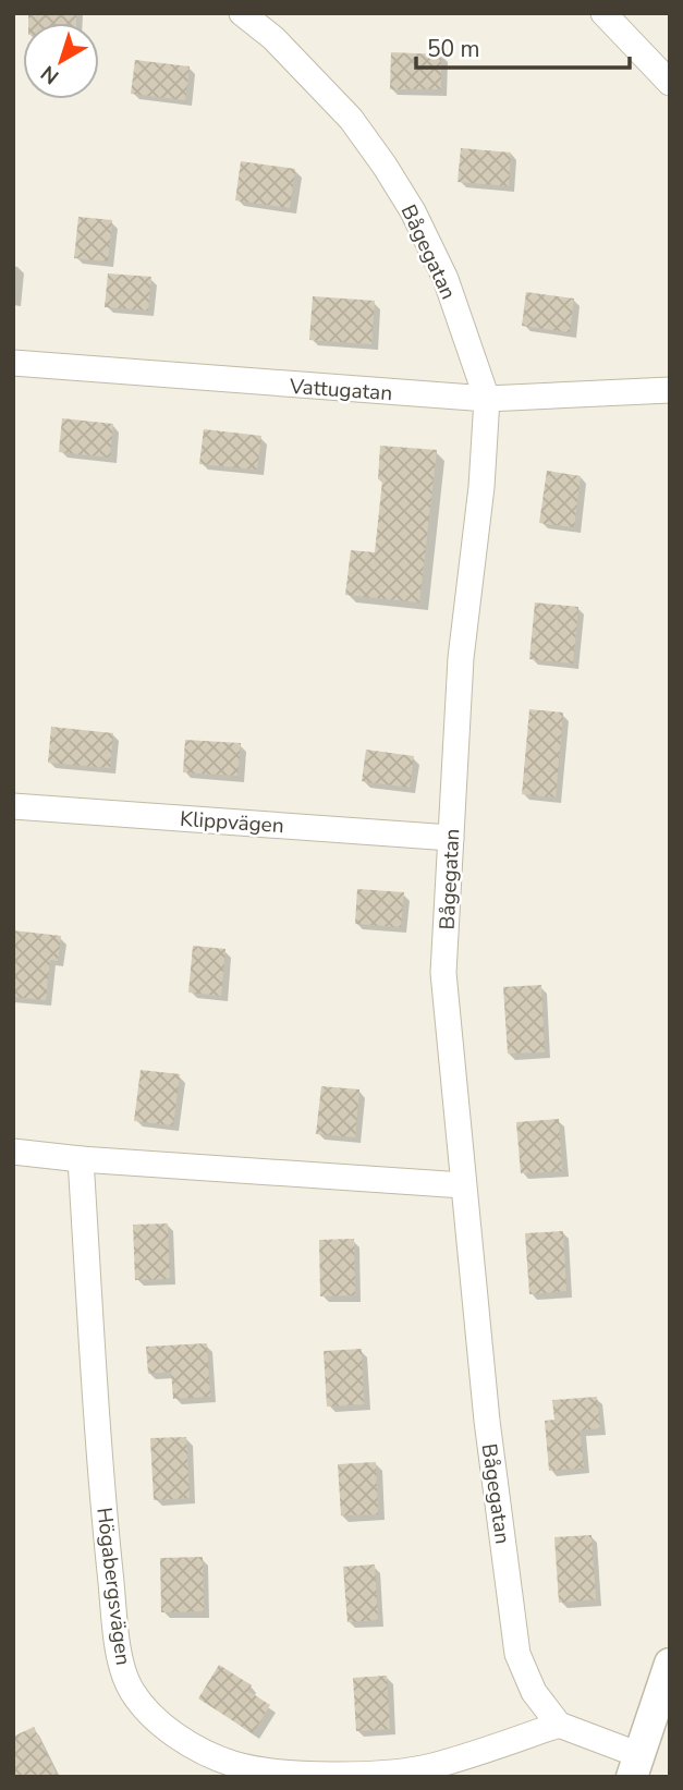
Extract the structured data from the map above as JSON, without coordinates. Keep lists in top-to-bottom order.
{
  "streets": {
    "street": [
      "Bågegatan",
      "Vattugatan",
      "Klippvägen",
      "Högabergsvägen"
    ]
  },
  "crossings": [
    ["Bågegatan", "Vattugatan"],
    ["Bågegatan", "Klippvägen"],
    ["Bågegatan", "Högabergsvägen"]
  ],
  "scale_bar": "50 m",
  "north": "bottom left"
}
